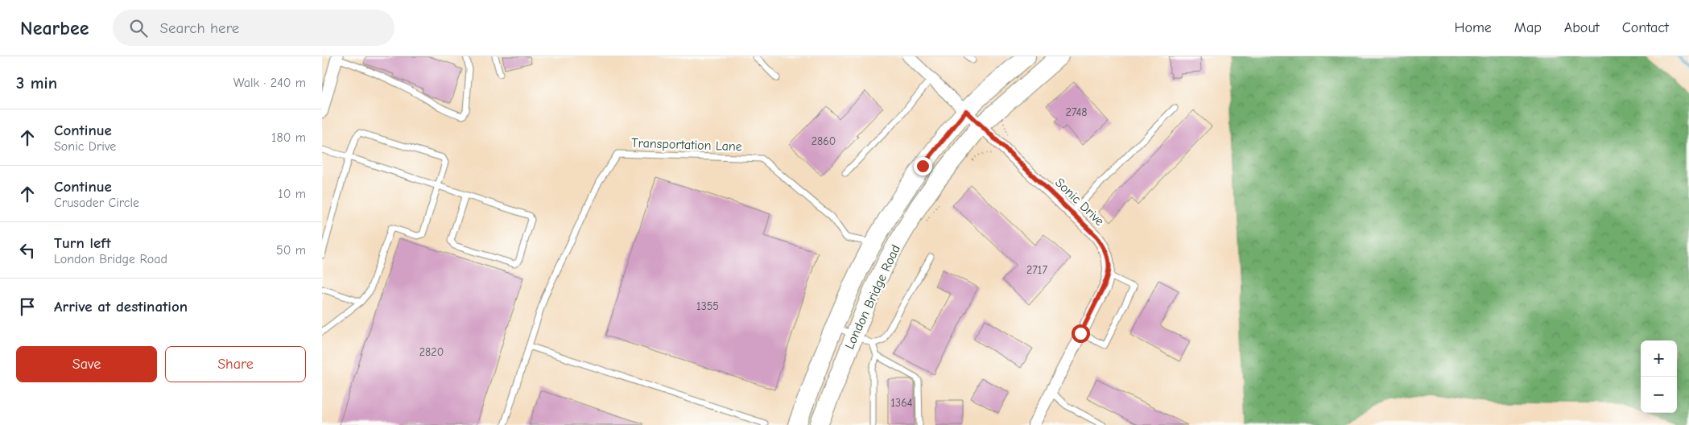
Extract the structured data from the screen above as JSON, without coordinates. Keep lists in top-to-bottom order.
{
  "streets": {
    "main road": ["London Bridge Road"],
    "street": ["Sonic Drive"],
    "lane": ["Transportation Lane"]
  },
  "crossings": [
    ["Transportation Lane", "London Bridge Road"],
    ["Sonic Drive", "London Bridge Road"]
  ],
  "house_numbers": [
    "2748",
    "2860",
    "2717",
    "1355",
    "2820",
    "1364"
  ],
  "page": {
    "header": "Nearbee",
    "search": "Search here",
    "nav": [
      "Home",
      "Map",
      "About",
      "Contact"
    ],
    "heading": ["3 min", "Walk · 240 m"],
    "list": [
      ["Continue", "Sonic Drive", "180 m"],
      ["Continue", "Crusader Circle", "10 m"],
      ["Turn left", "London Bridge Road", "50 m"],
      "Arrive at destination"
    ],
    "buttons": ["Save", "Share"],
    "map_buttons": ["+", "−"]
  }
}
